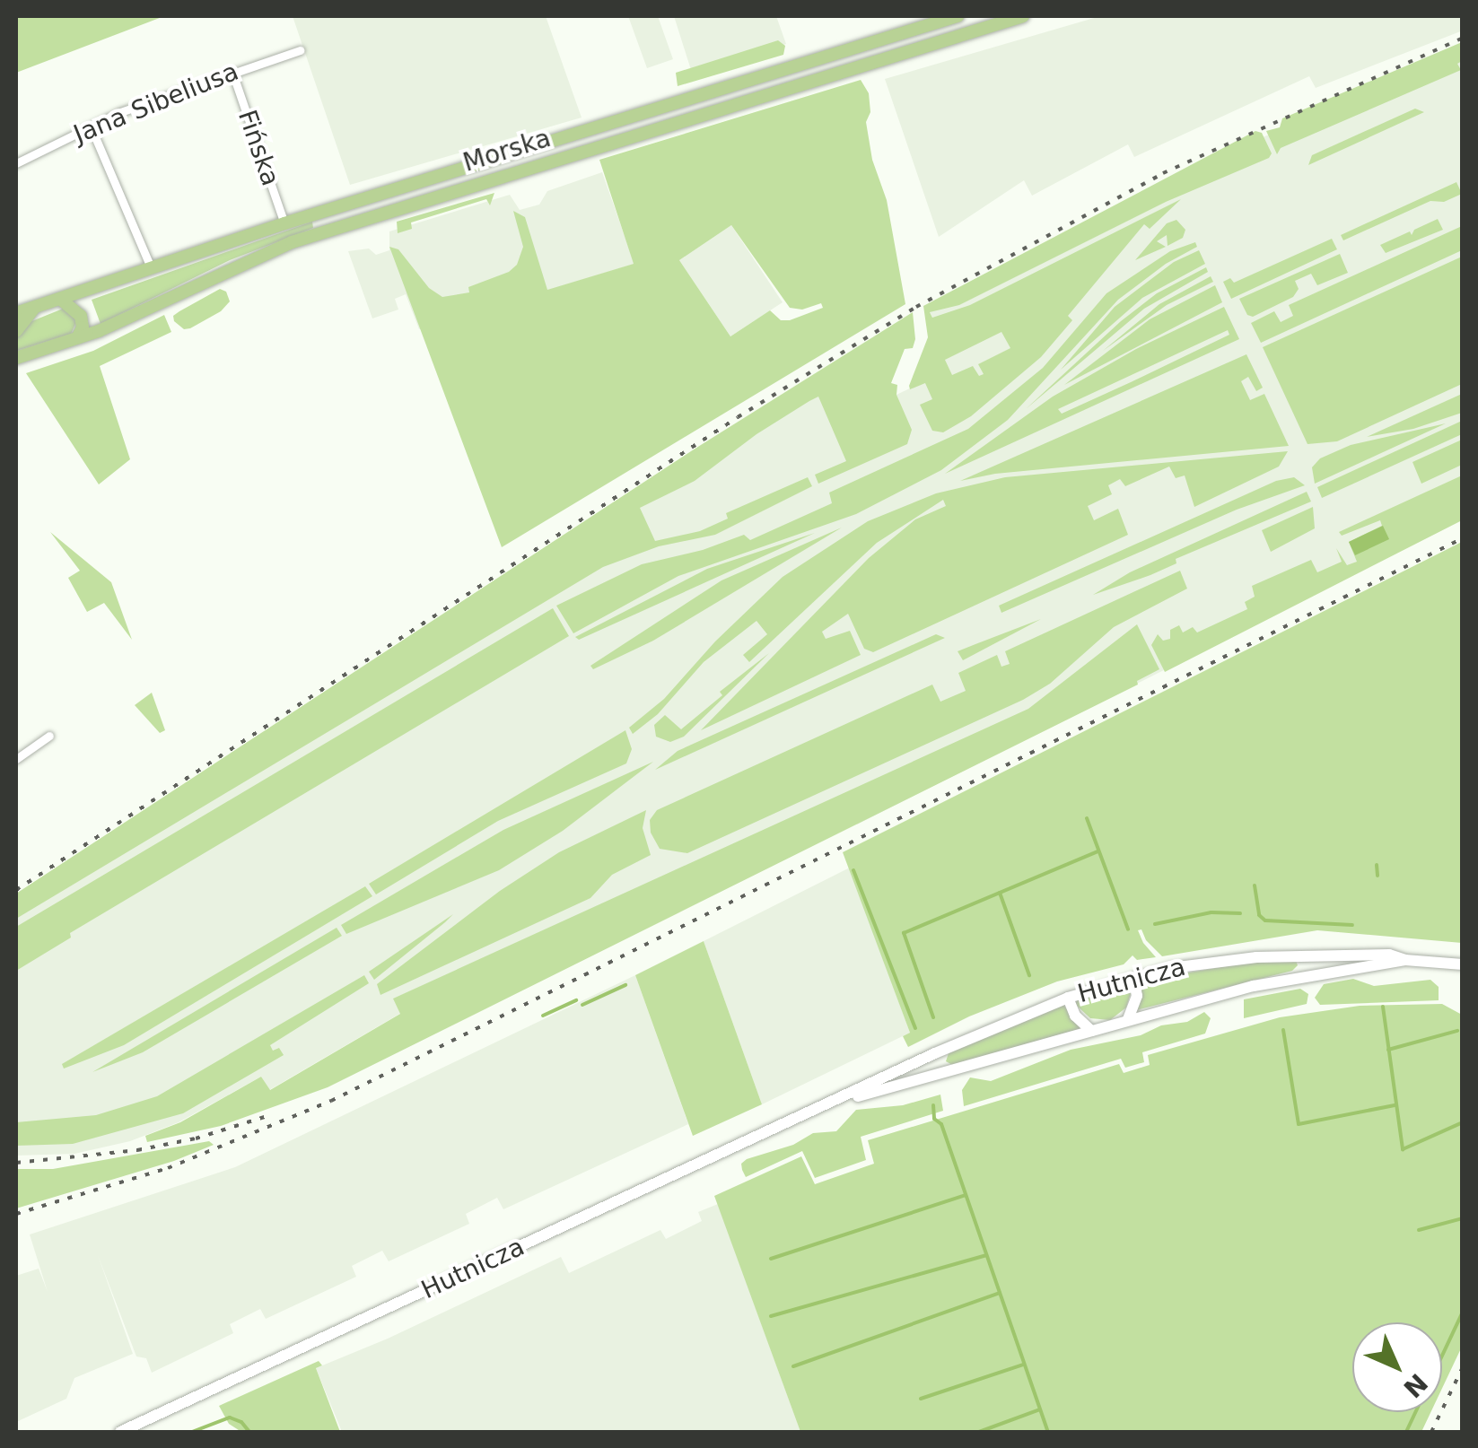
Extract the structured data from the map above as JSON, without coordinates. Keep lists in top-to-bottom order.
{
  "streets": {
    "main road": ["Morska", "Hutnicza"],
    "street": ["Jana Sibeliusa", "Fińska"]
  },
  "crossings": [
    ["Jana Sibeliusa", "Fińska"],
    ["Fińska", "Morska"]
  ],
  "north": "bottom right"
}
